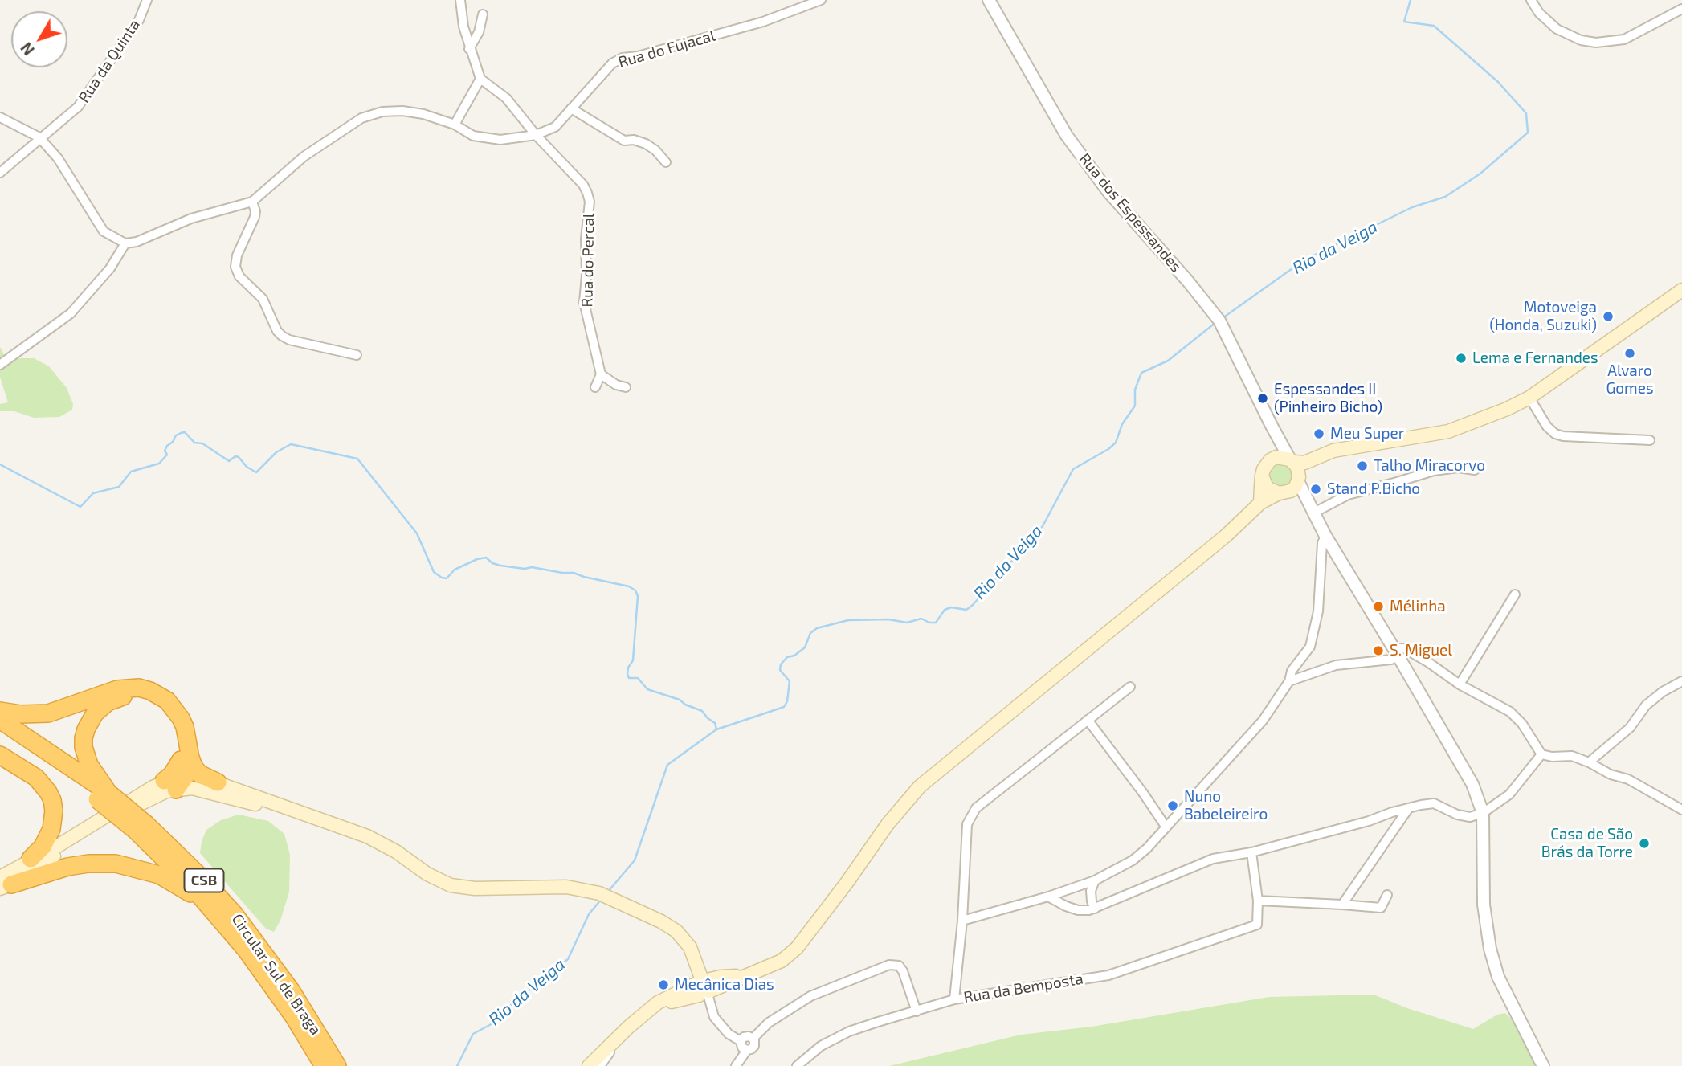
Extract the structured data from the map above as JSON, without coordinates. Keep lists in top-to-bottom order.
{
  "streets": {
    "highway": ["CSB", "Circular Sul de Braga"],
    "street": [
      "Rua do Fujacal",
      "Rua da Quinta",
      "Rua dos Espessandes",
      "Rua do Percal",
      "Rua da Bemposta"
    ]
  },
  "crossings": [
    ["Rua do Fujacal", "Rua do Percal"]
  ],
  "water": ["Rio da Veiga"],
  "places": [
    "Motoveiga (Honda, Suzuki)",
    "Alvaro Gomes",
    "Lema e Fernandes",
    "Espessandes II (Pinheiro Bicho)",
    "Meu Super",
    "Talho Miracorvo",
    "Stand P.Bicho",
    "Mélinha",
    "S. Miguel",
    "Nuno Babeleireiro",
    "Casa de São Brás da Torre",
    "Mecânica Dias"
  ],
  "north": "bottom left"
}
